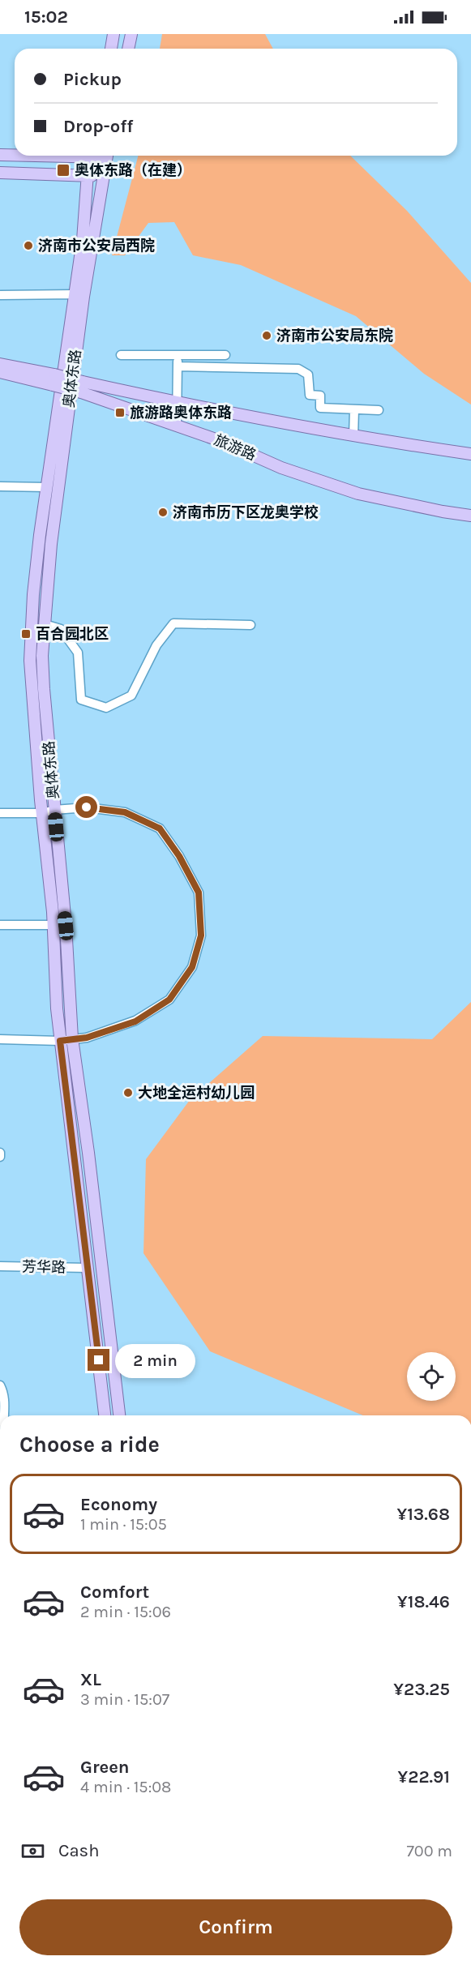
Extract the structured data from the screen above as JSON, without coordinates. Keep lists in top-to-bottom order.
{
  "streets": {
    "main road": ["奥体东路", "旅游路"],
    "street": ["芳华路"]
  },
  "places": {
    "transit": ["奥体东路（在建）", "旅游路奥体东路", "百合园北区"],
    "other": [
      "济南市公安局西院",
      "济南市公安局东院",
      "济南市历下区龙奥学校",
      "大地全运村幼儿园"
    ]
  },
  "page": {
    "status": "15:02",
    "banner": ["Pickup", "Drop-off"],
    "bubble": "2 min",
    "heading": "Choose a ride",
    "list": [
      {
        "name": "Economy",
        "note": "1 min · 15:05",
        "value": "¥13.68"
      },
      {
        "name": "Comfort",
        "note": "2 min · 15:06",
        "value": "¥18.46"
      },
      {
        "name": "XL",
        "note": "3 min · 15:07",
        "value": "¥23.25"
      },
      {
        "name": "Green",
        "note": "4 min · 15:08",
        "value": "¥22.91"
      }
    ],
    "pay": ["Cash", "700 m"],
    "buttons": "Confirm"
  }
}
